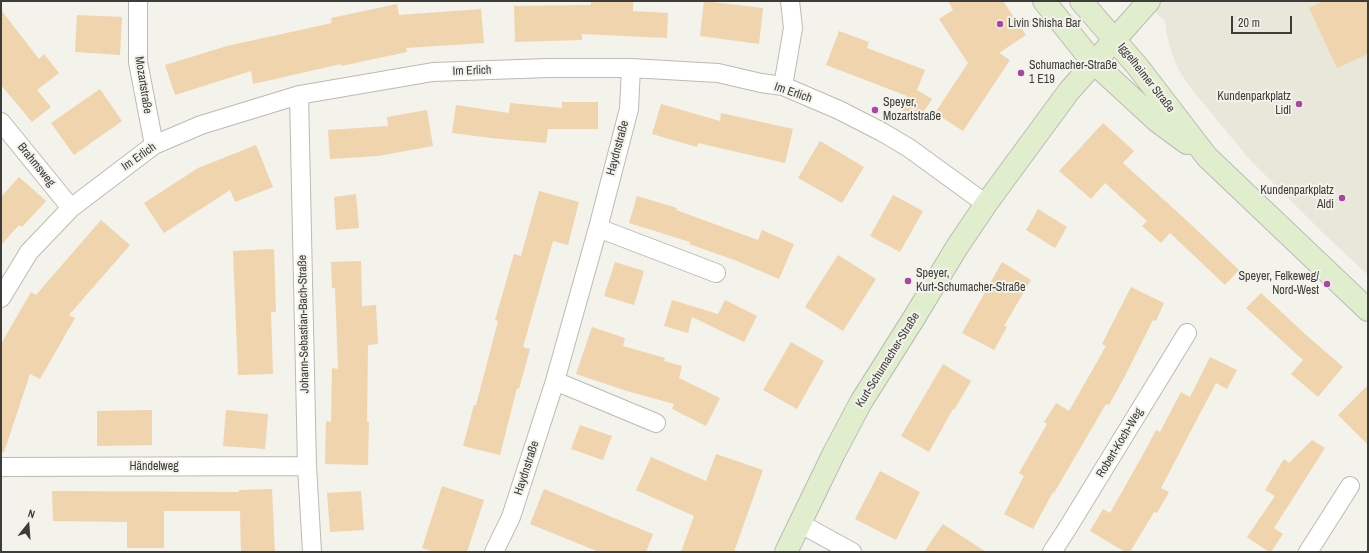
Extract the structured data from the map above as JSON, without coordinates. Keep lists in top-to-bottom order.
{
  "streets": {
    "main road": ["Iggelheimer Straße", "Kurt-Schumacher-Straße"],
    "street": [
      "Im Erlich",
      "Mozartstraße",
      "Haydnstraße",
      "Brahmsweg",
      "Johann-Sebastian-Bach-Straße",
      "Robert-Koch-Weg",
      "Händelweg"
    ]
  },
  "crossings": [
    ["Im Erlich", "Mozartstraße"],
    ["Im Erlich", "Haydnstraße"],
    ["Im Erlich", "Brahmsweg"],
    ["Im Erlich", "Johann-Sebastian-Bach-Straße"],
    ["Im Erlich", "Kurt-Schumacher-Straße"],
    ["Iggelheimer Straße", "Kurt-Schumacher-Straße"],
    ["Johann-Sebastian-Bach-Straße", "Händelweg"]
  ],
  "places": [
    "Livin Shisha Bar",
    "Schumacher-Straße 1 E19",
    "Kundenparkplatz Lidl",
    "Speyer, Mozartstraße",
    "Kundenparkplatz Aldi",
    "Speyer, Kurt-Schumacher-Straße",
    "Speyer, Felkeweg/ Nord-West"
  ],
  "scale_bar": "20 m",
  "north": "top"
}
